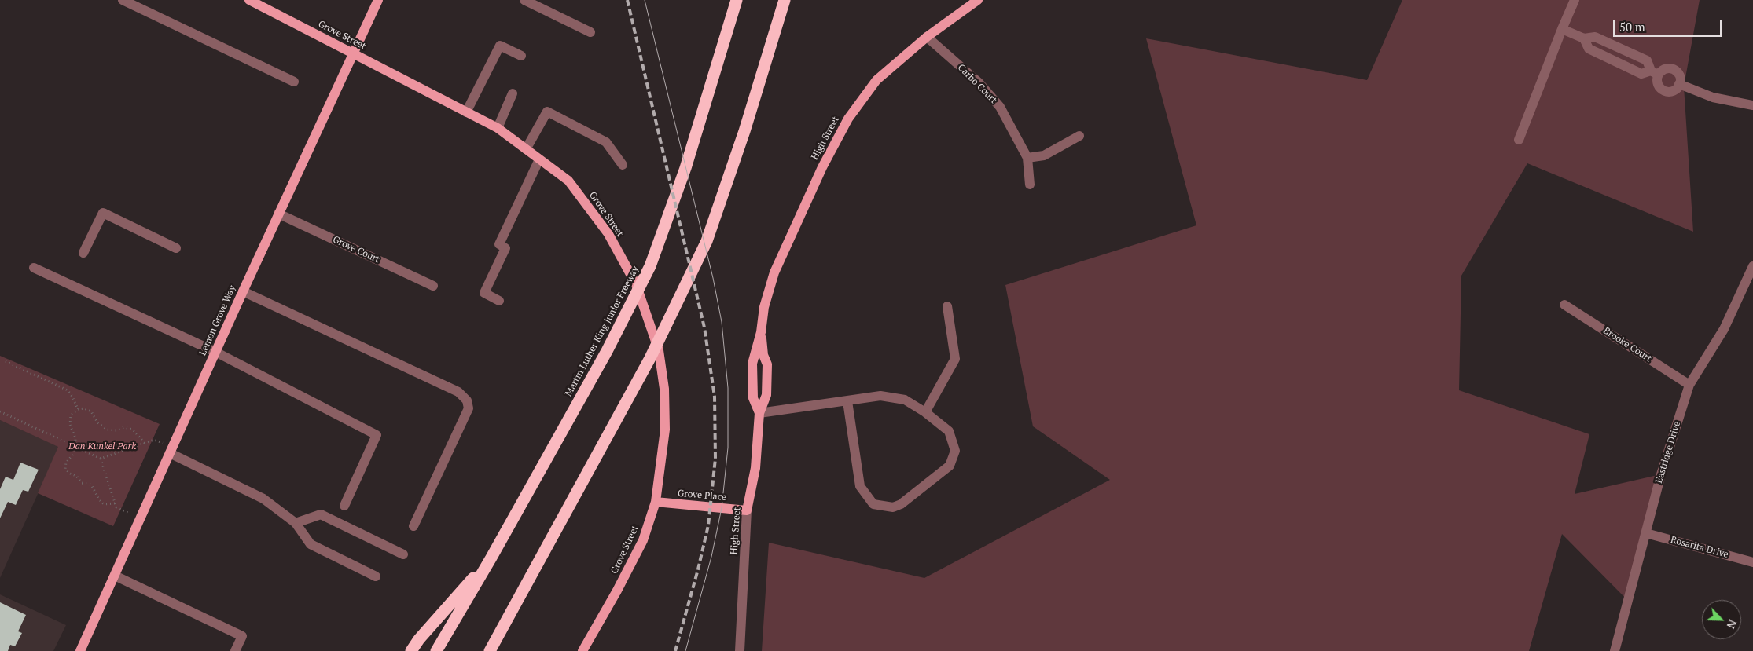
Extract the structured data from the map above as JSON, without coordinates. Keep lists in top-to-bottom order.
{
  "streets": {
    "highway": ["Martin Luther King Junior Freeway"],
    "main road": [
      "Grove Street",
      "High Street",
      "Lemon Grove Way",
      "Grove Place"
    ],
    "street": [
      "Carbo Court",
      "Grove Court",
      "Brooke Court",
      "Eastridge Drive",
      "Rosarita Drive"
    ]
  },
  "crossings": [
    ["Grove Street", "Lemon Grove Way"],
    ["Grove Street", "Grove Place"],
    ["Carbo Court", "High Street"],
    ["High Street", "Grove Place"],
    ["Grove Court", "Lemon Grove Way"],
    ["Brooke Court", "Eastridge Drive"],
    ["Eastridge Drive", "Rosarita Drive"]
  ],
  "parks": ["Dan Kunkel Park"],
  "scale_bar": "50 m",
  "north": "bottom right"
}
